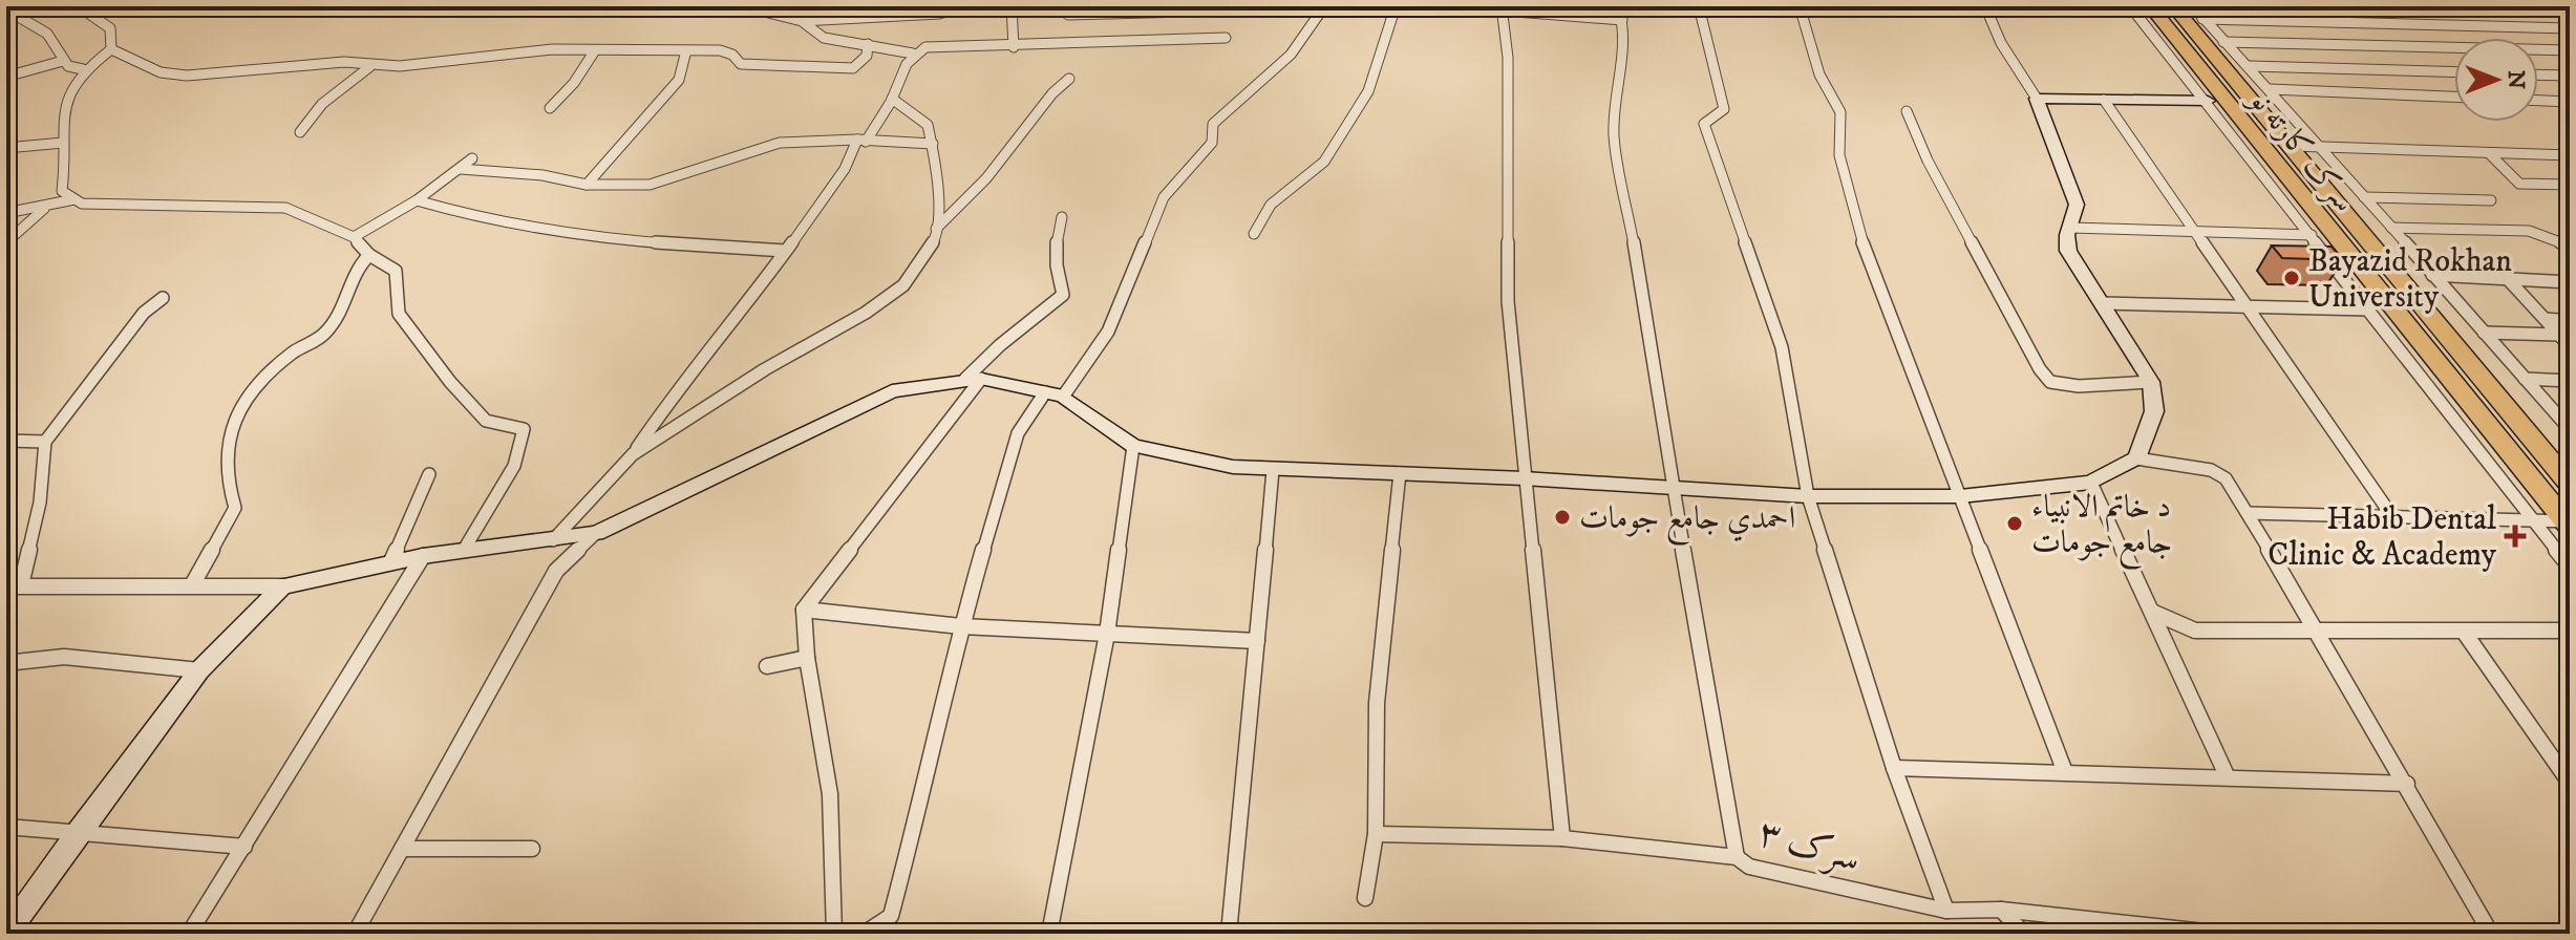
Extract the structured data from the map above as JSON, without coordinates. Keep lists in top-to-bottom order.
{
  "streets": {
    "highway": ["سرک کارته نو"],
    "street": ["سرک ۳"]
  },
  "places": {
    "other": ["Bayazid Rokhan University", "احمدي جامع جومات", "د خاتم الانبیاء جامع جومات"],
    "health": ["Habib Dental Clinic & Academy"]
  },
  "north": "right"
}
